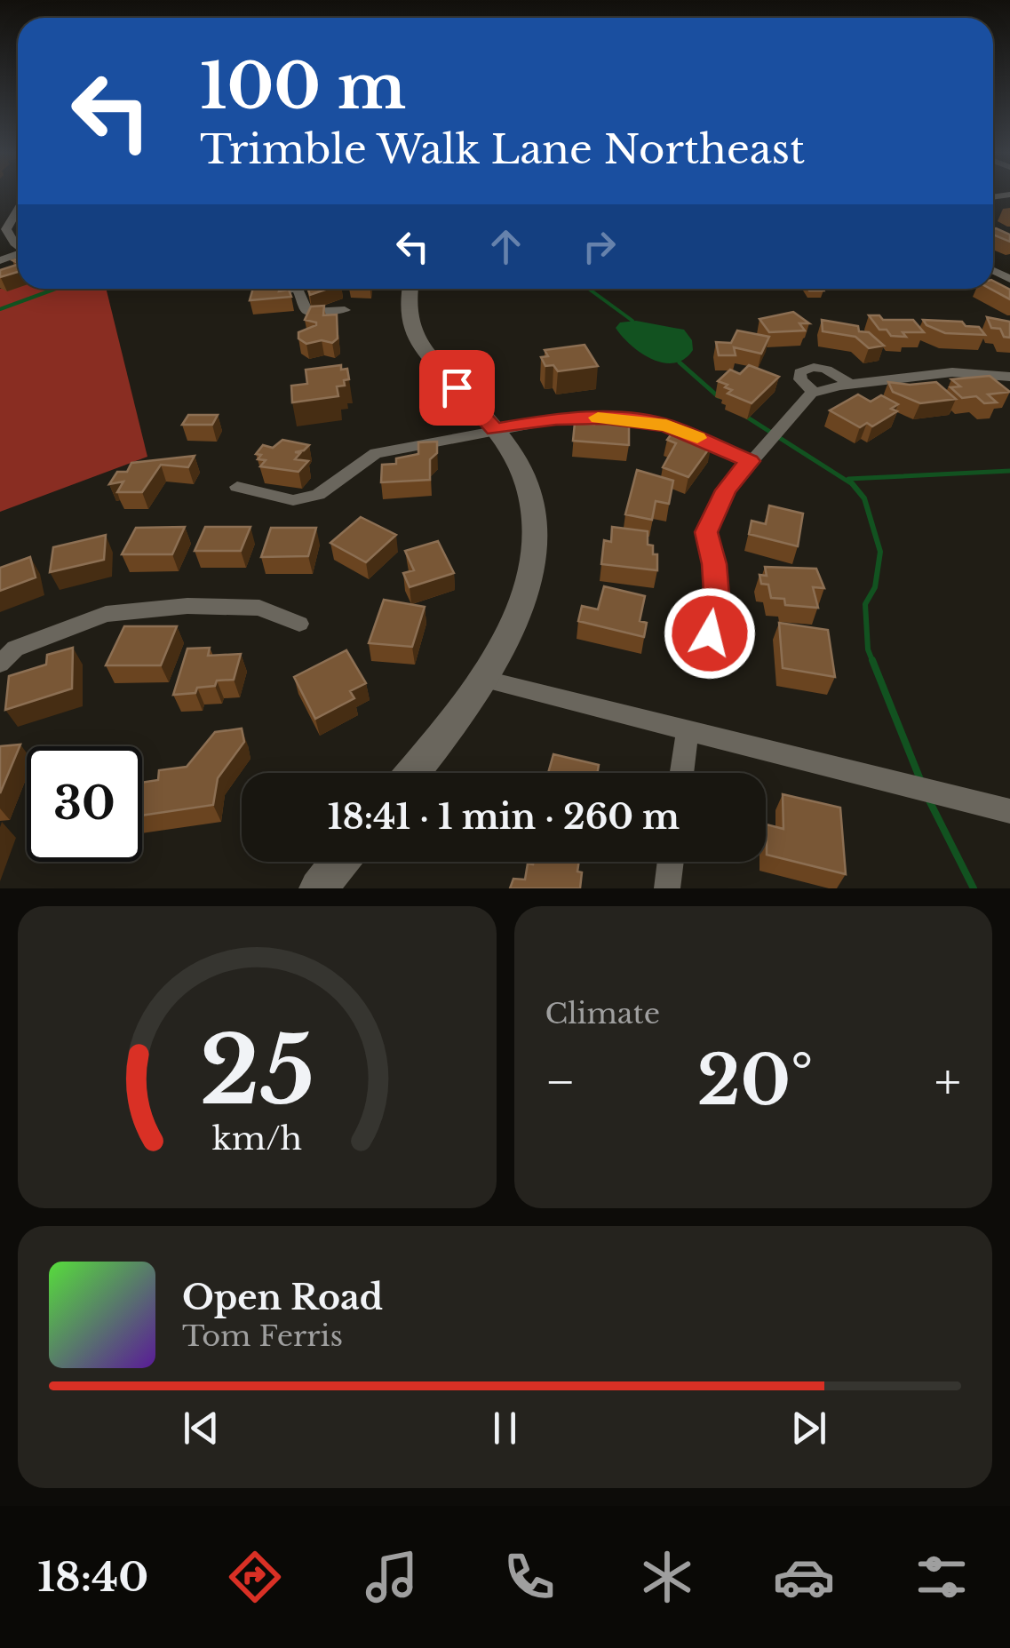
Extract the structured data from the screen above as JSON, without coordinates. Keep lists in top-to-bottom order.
{
  "page": {
    "turn": ["100 m", "Trimble Walk Lane Northeast"],
    "limit": "30",
    "trip": "18:41 · 1 min · 260 m",
    "tile": "Climate",
    "heat": ["−", "20°", "+"],
    "song": ["Open Road", "Tom Ferris"],
    "tabs": "18:40",
    "gauge": ["25", "km/h"]
  }
}
